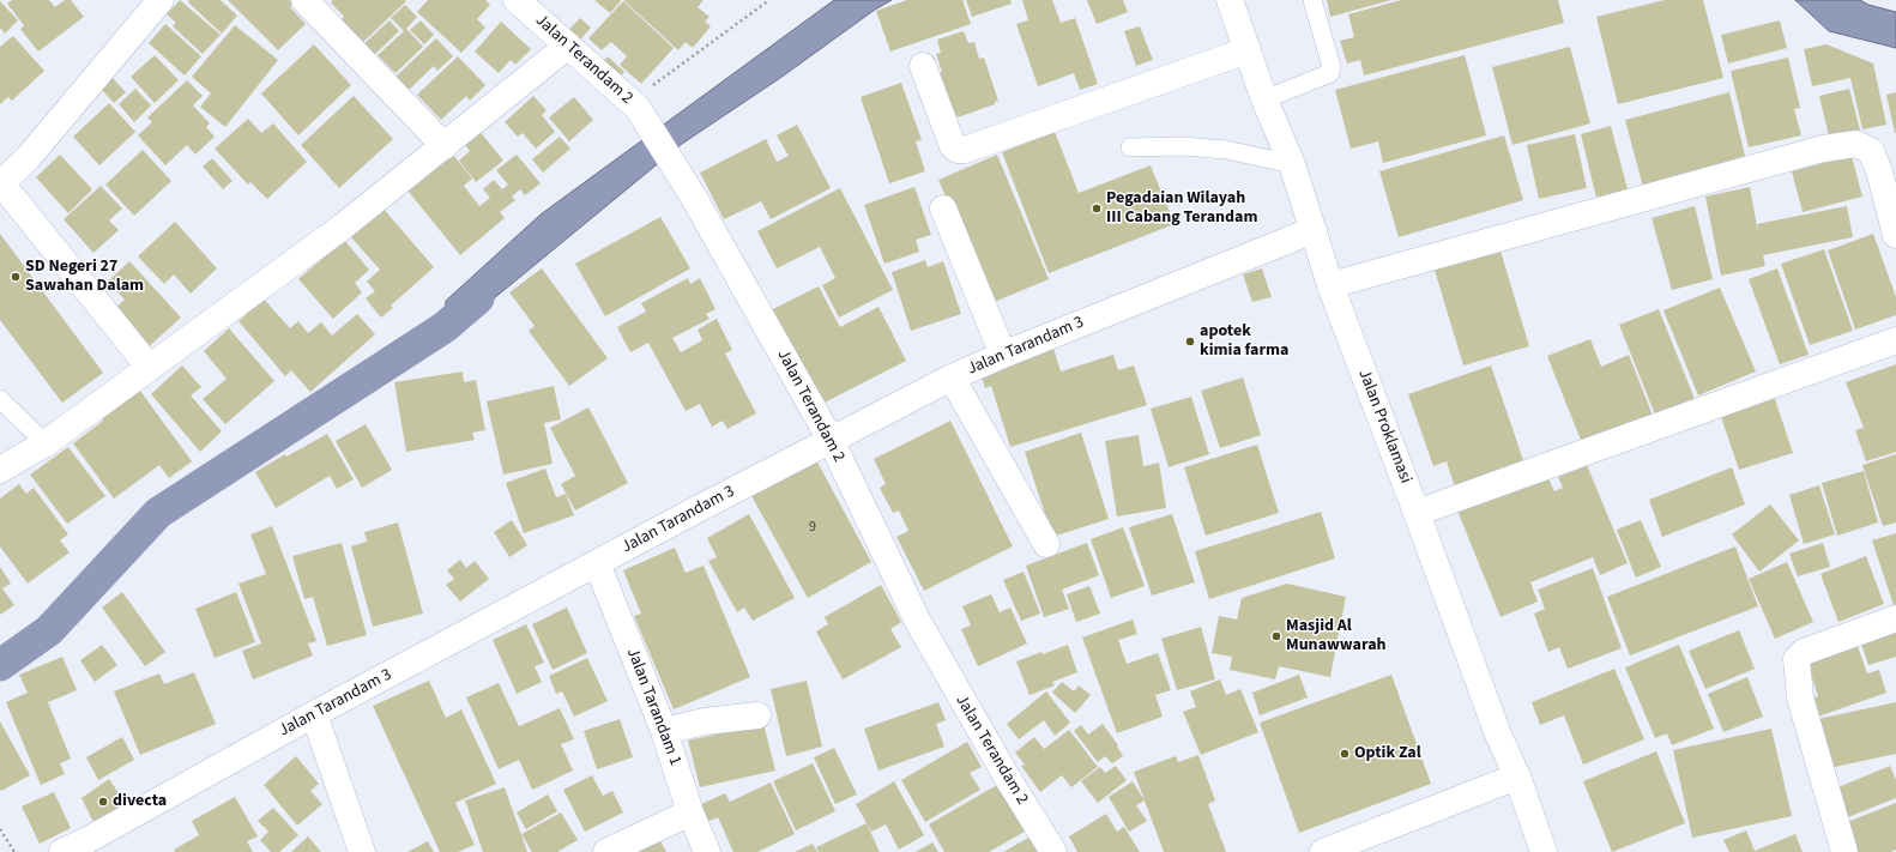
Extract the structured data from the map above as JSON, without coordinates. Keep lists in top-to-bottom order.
{
  "streets": {
    "street": [
      "Jalan Terandam 2",
      "Jalan Tarandam 3",
      "Jalan Proklamasi",
      "Jalan Tarandam 1"
    ]
  },
  "crossings": [
    ["Jalan Terandam 2", "Jalan Tarandam 3"],
    ["Jalan Tarandam 3", "Jalan Proklamasi"],
    ["Jalan Tarandam 3", "Jalan Tarandam 1"]
  ],
  "places": [
    "Pegadaian Wilayah III Cabang Terandam",
    "SD Negeri 27 Sawahan Dalam",
    "apotek kimia farma",
    "Masjid Al Munawwarah",
    "Optik Zal",
    "divecta"
  ],
  "house_numbers": ["9"]
}
